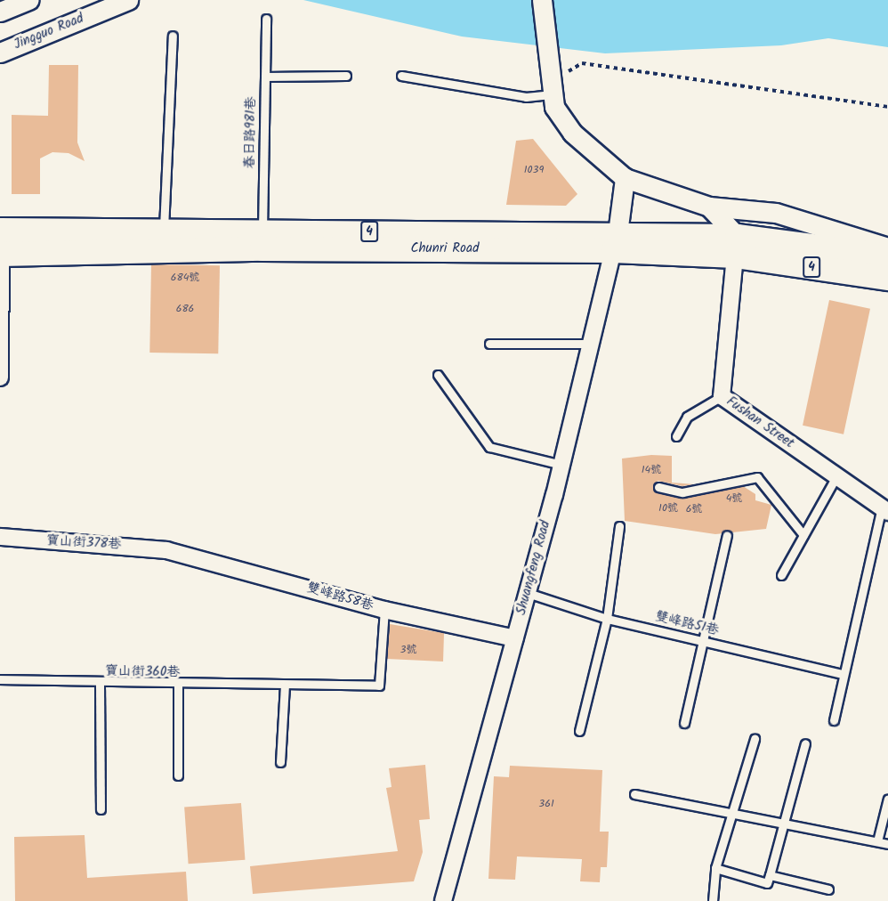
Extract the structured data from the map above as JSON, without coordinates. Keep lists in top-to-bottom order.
{
  "streets": {
    "main road": ["4", "Chunri Road"],
    "street": [
      "Jingguo Road",
      "Fushan Street",
      "寶山街378巷",
      "Shuangfeng Road",
      "雙峰路58巷"
    ],
    "lane": ["春日路981巷", "雙峰路51巷", "寶山街360巷"]
  },
  "crossings": [
    ["春日路981巷", "Chunri Road"],
    ["Chunri Road", "Fushan Street"],
    ["Chunri Road", "Shuangfeng Road"],
    ["寶山街378巷", "雙峰路58巷"],
    ["Shuangfeng Road", "雙峰路58巷"],
    ["Shuangfeng Road", "雙峰路51巷"],
    ["雙峰路58巷", "寶山街360巷"]
  ],
  "house_numbers": [
    "1039",
    "684號",
    "686",
    "14號",
    "4號",
    "10號",
    "6號",
    "3號",
    "361"
  ]
}
